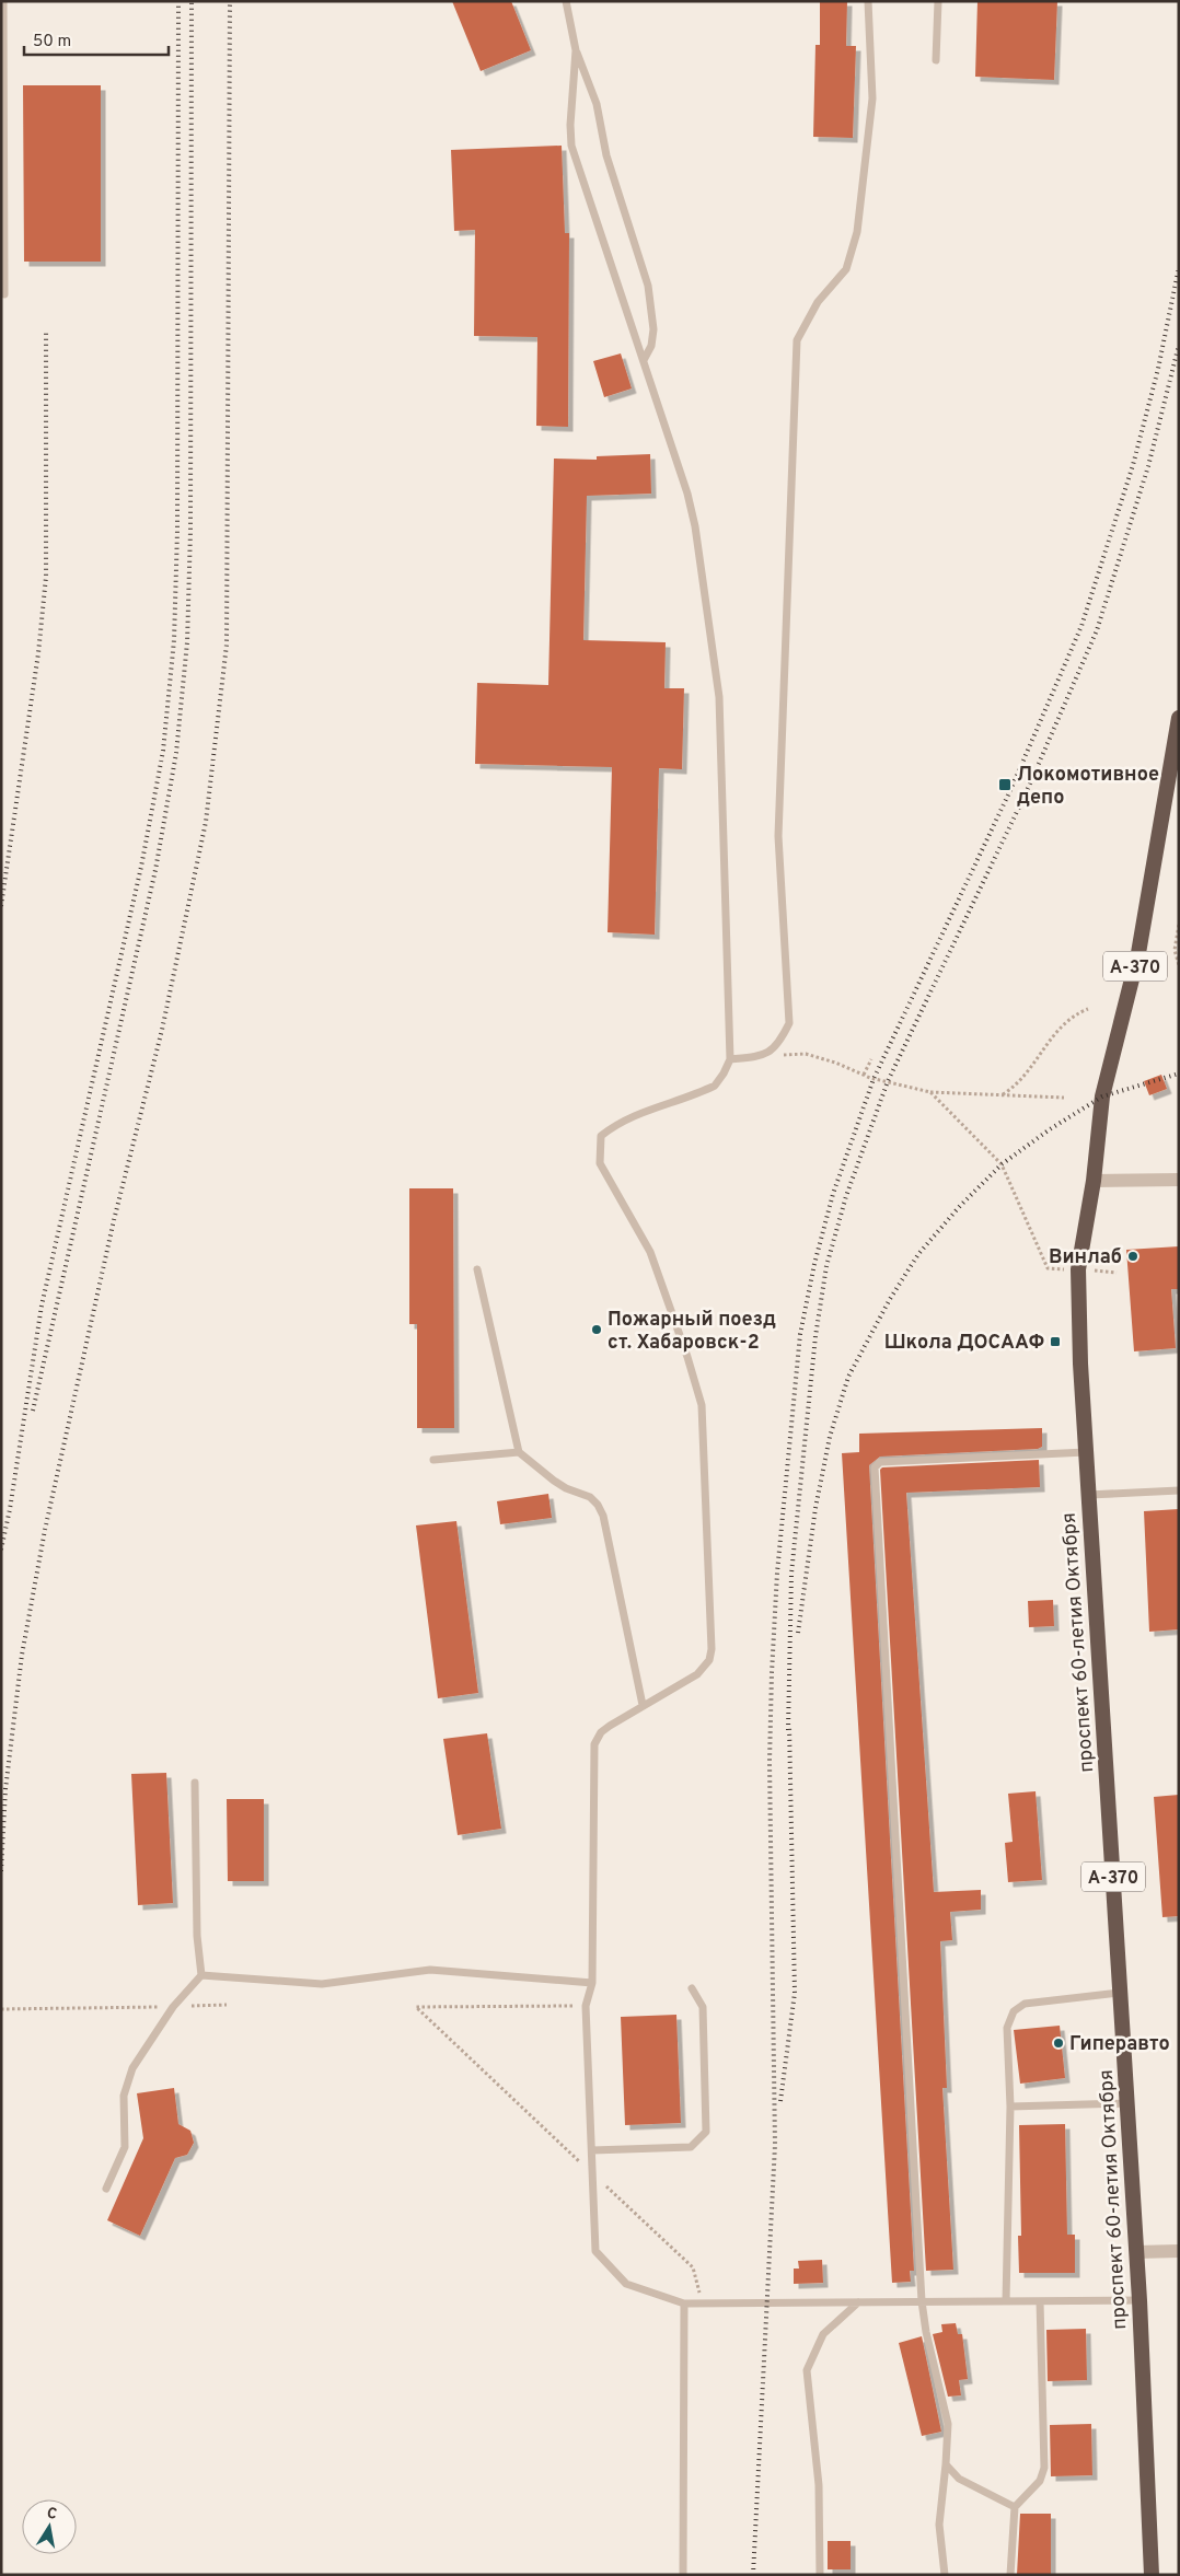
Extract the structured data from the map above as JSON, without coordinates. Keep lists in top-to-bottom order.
{
  "streets": {
    "highway": ["А-370", "проспект 60-летия Октября"]
  },
  "places": {
    "transit": ["Локомотивное депо", "Школа ДОСААФ"],
    "other": ["Винлаб", "Пожарный поезд ст. Хабаровск-2", "Гиперавто"]
  },
  "scale_bar": "50 m",
  "north": "top"
}
